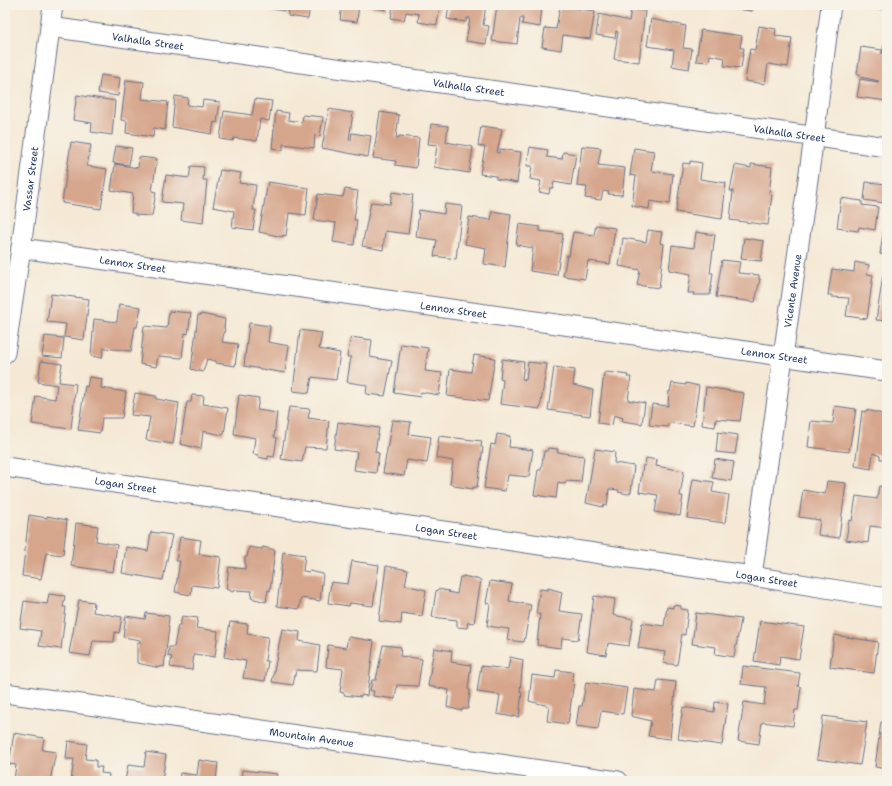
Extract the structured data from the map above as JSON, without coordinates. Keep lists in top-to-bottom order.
{
  "streets": {
    "street": [
      "Valhalla Street",
      "Vassar Street",
      "Lennox Street",
      "Vicente Avenue",
      "Logan Street",
      "Mountain Avenue"
    ]
  },
  "crossings": [
    ["Valhalla Street", "Vassar Street"],
    ["Valhalla Street", "Vicente Avenue"],
    ["Vassar Street", "Lennox Street"],
    ["Lennox Street", "Vicente Avenue"],
    ["Vicente Avenue", "Logan Street"]
  ]
}
